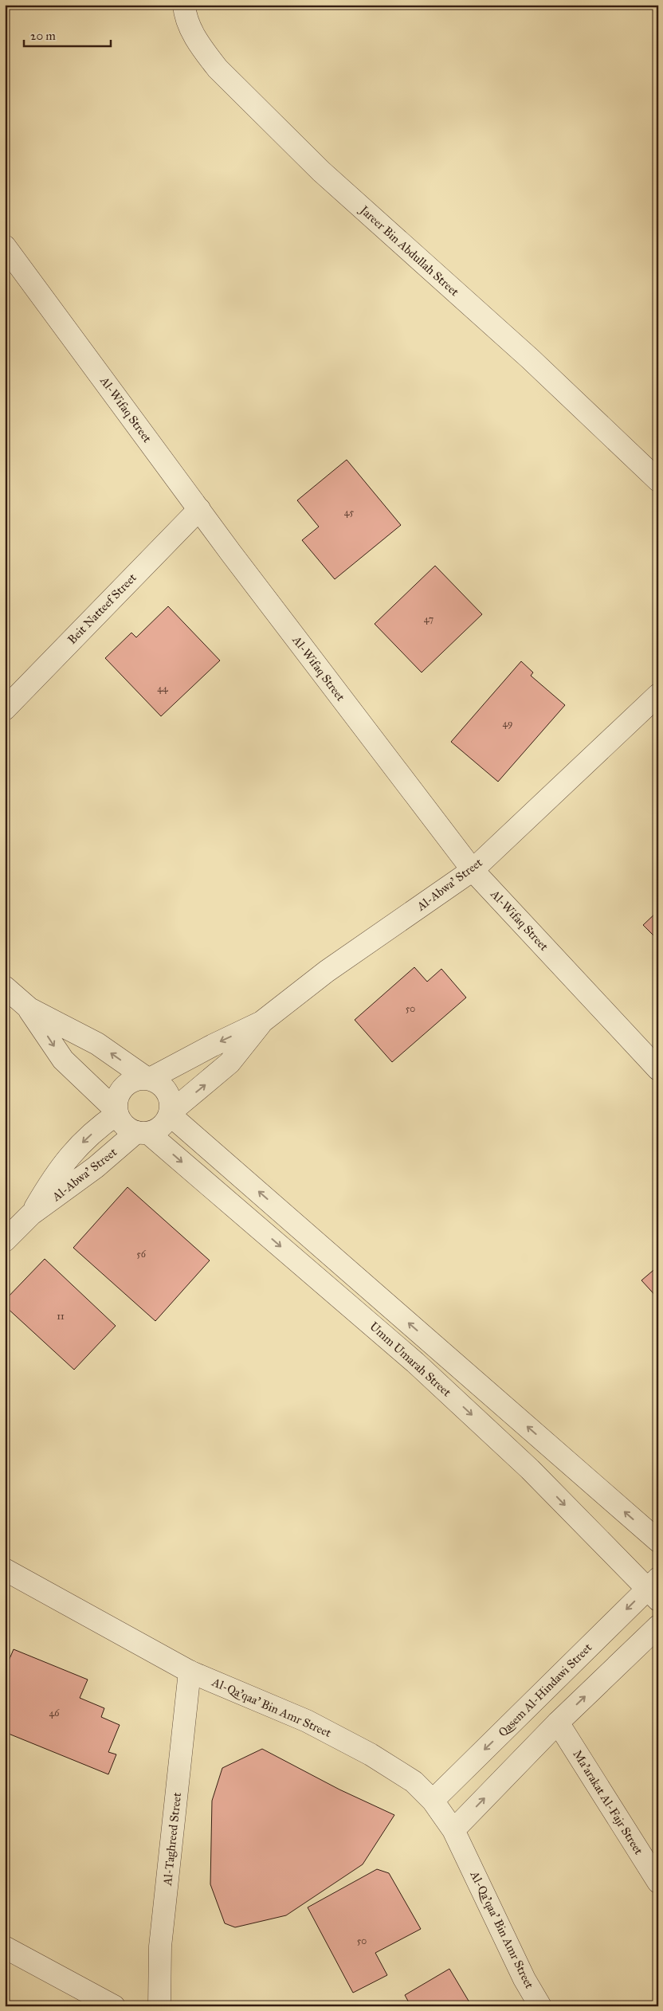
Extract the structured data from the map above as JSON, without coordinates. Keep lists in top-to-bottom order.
{
  "streets": {
    "street": [
      "Jareer Bin Abdullah Street",
      "Al-Wifaq Street",
      "Beit Natteef Street",
      "Al-Abwa’ Street",
      "Umm Umarah Street",
      "Qasem Al-Hindawi Street",
      "Al-Qa’qaa’ Bin Amr Street",
      "Ma’arakat Al-Fajr Street",
      "Al-Taghreed Street"
    ]
  },
  "crossings": [
    ["Al-Wifaq Street", "Beit Natteef Street"],
    ["Al-Wifaq Street", "Al-Abwa’ Street"],
    ["Al-Abwa’ Street", "Umm Umarah Street"],
    ["Umm Umarah Street", "Qasem Al-Hindawi Street"],
    ["Qasem Al-Hindawi Street", "Al-Qa’qaa’ Bin Amr Street"],
    ["Al-Qa’qaa’ Bin Amr Street", "Al-Taghreed Street"]
  ],
  "house_numbers": [
    "45",
    "47",
    "44",
    "49",
    "50",
    "56",
    "11",
    "46",
    "50"
  ],
  "scale_bar": "20 m"
}
